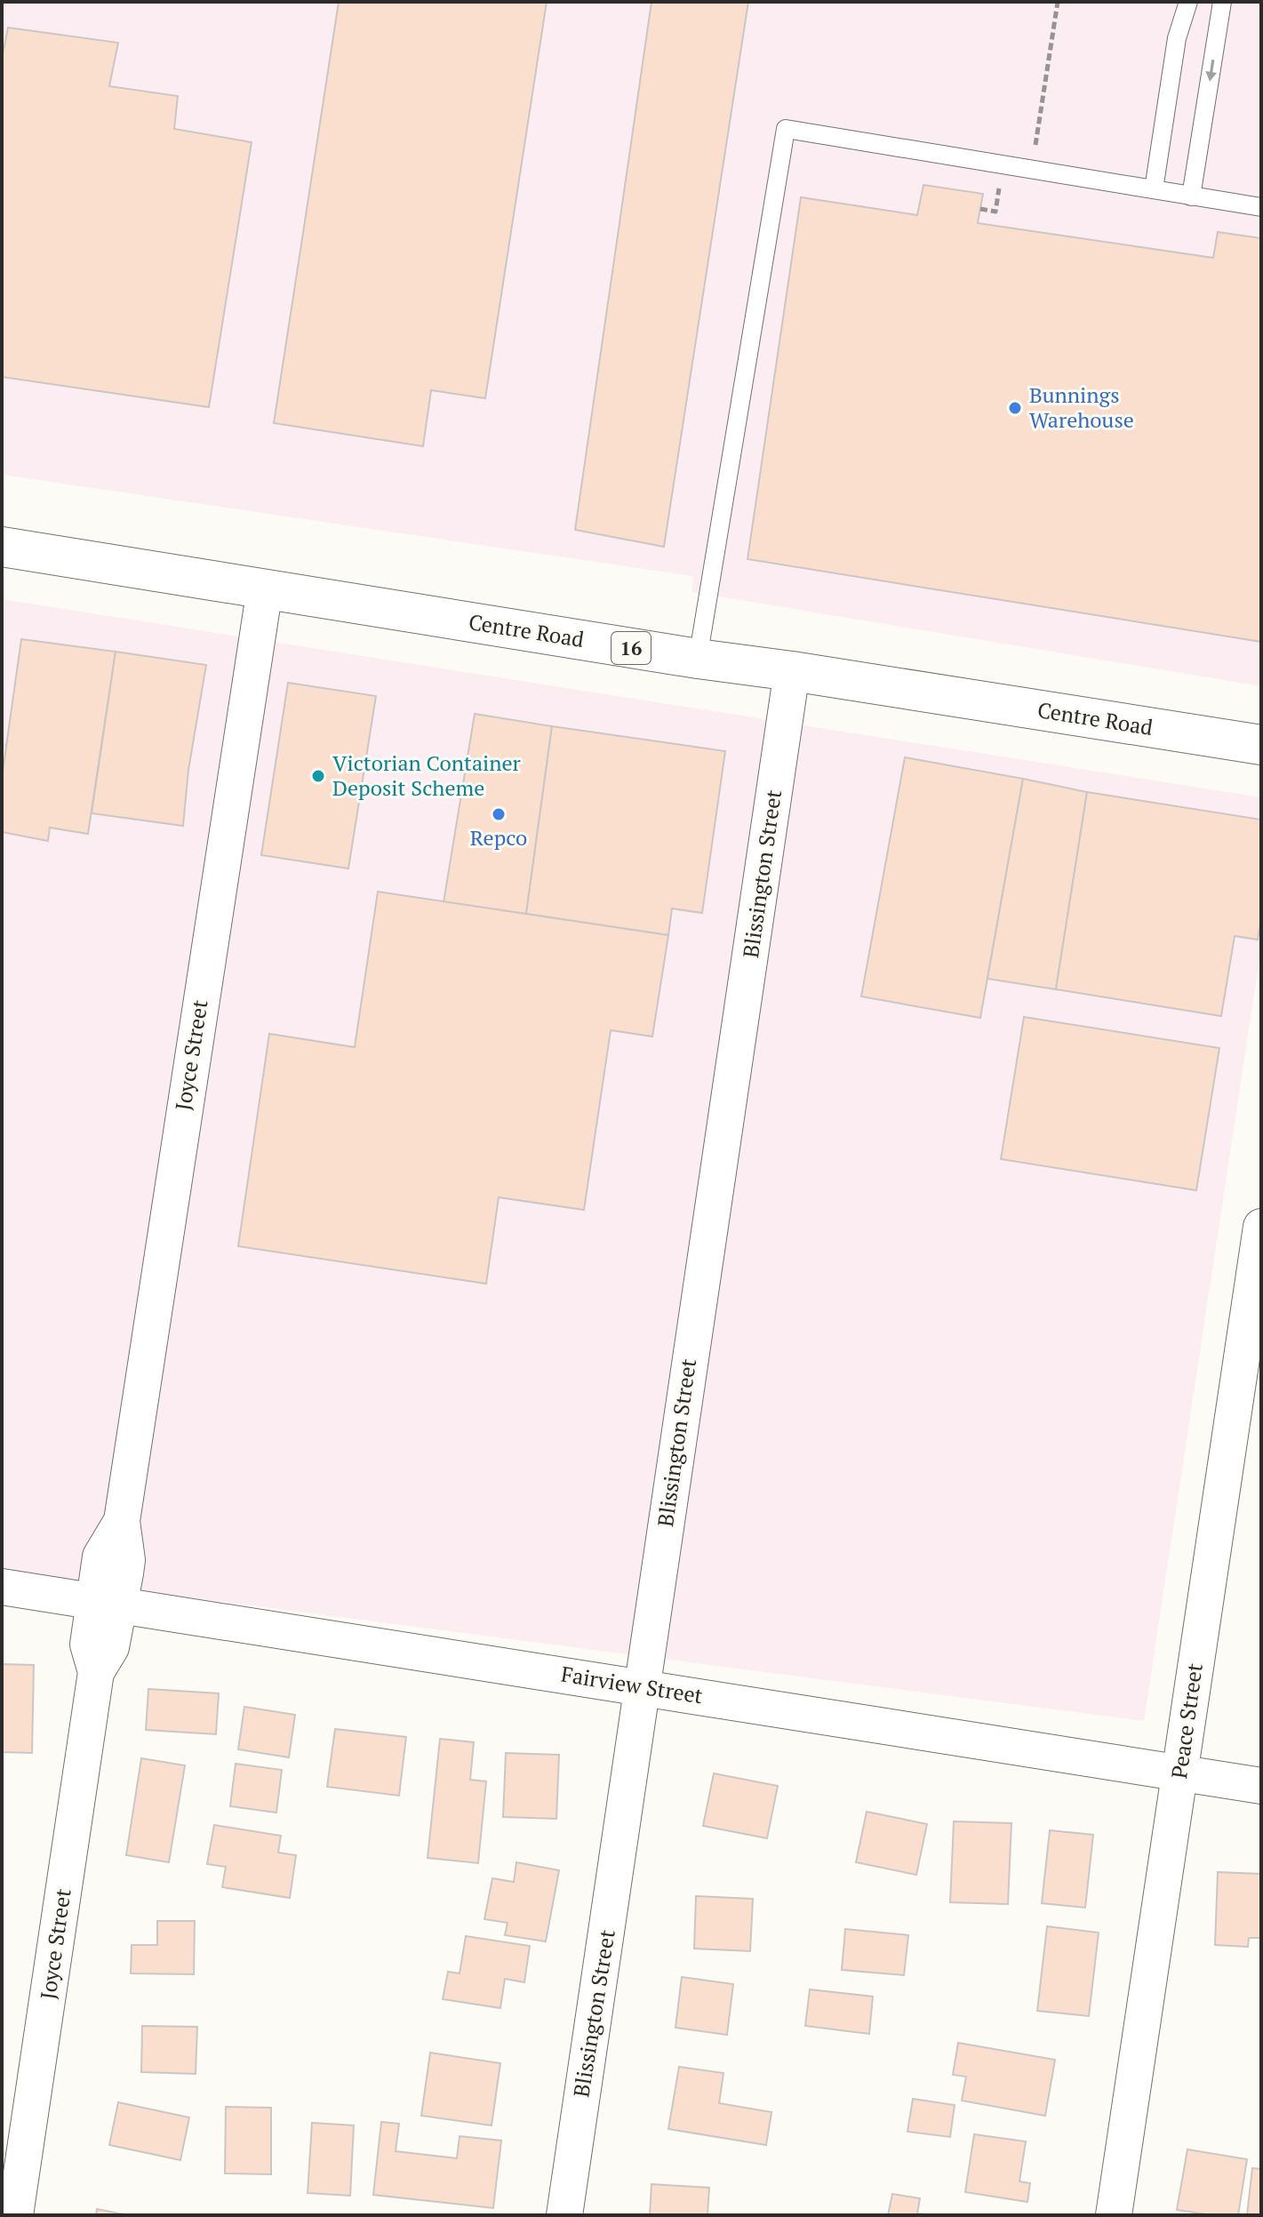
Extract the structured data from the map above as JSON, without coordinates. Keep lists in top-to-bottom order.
{
  "streets": {
    "main road": ["Centre Road", "16"],
    "street": [
      "Blissington Street",
      "Joyce Street",
      "Fairview Street",
      "Peace Street"
    ]
  },
  "crossings": [
    ["Centre Road", "Blissington Street"],
    ["Centre Road", "Joyce Street"],
    ["Blissington Street", "Fairview Street"],
    ["Joyce Street", "Fairview Street"],
    ["Fairview Street", "Peace Street"]
  ],
  "places": ["Bunnings Warehouse", "Victorian Container Deposit Scheme", "Repco"]
}
